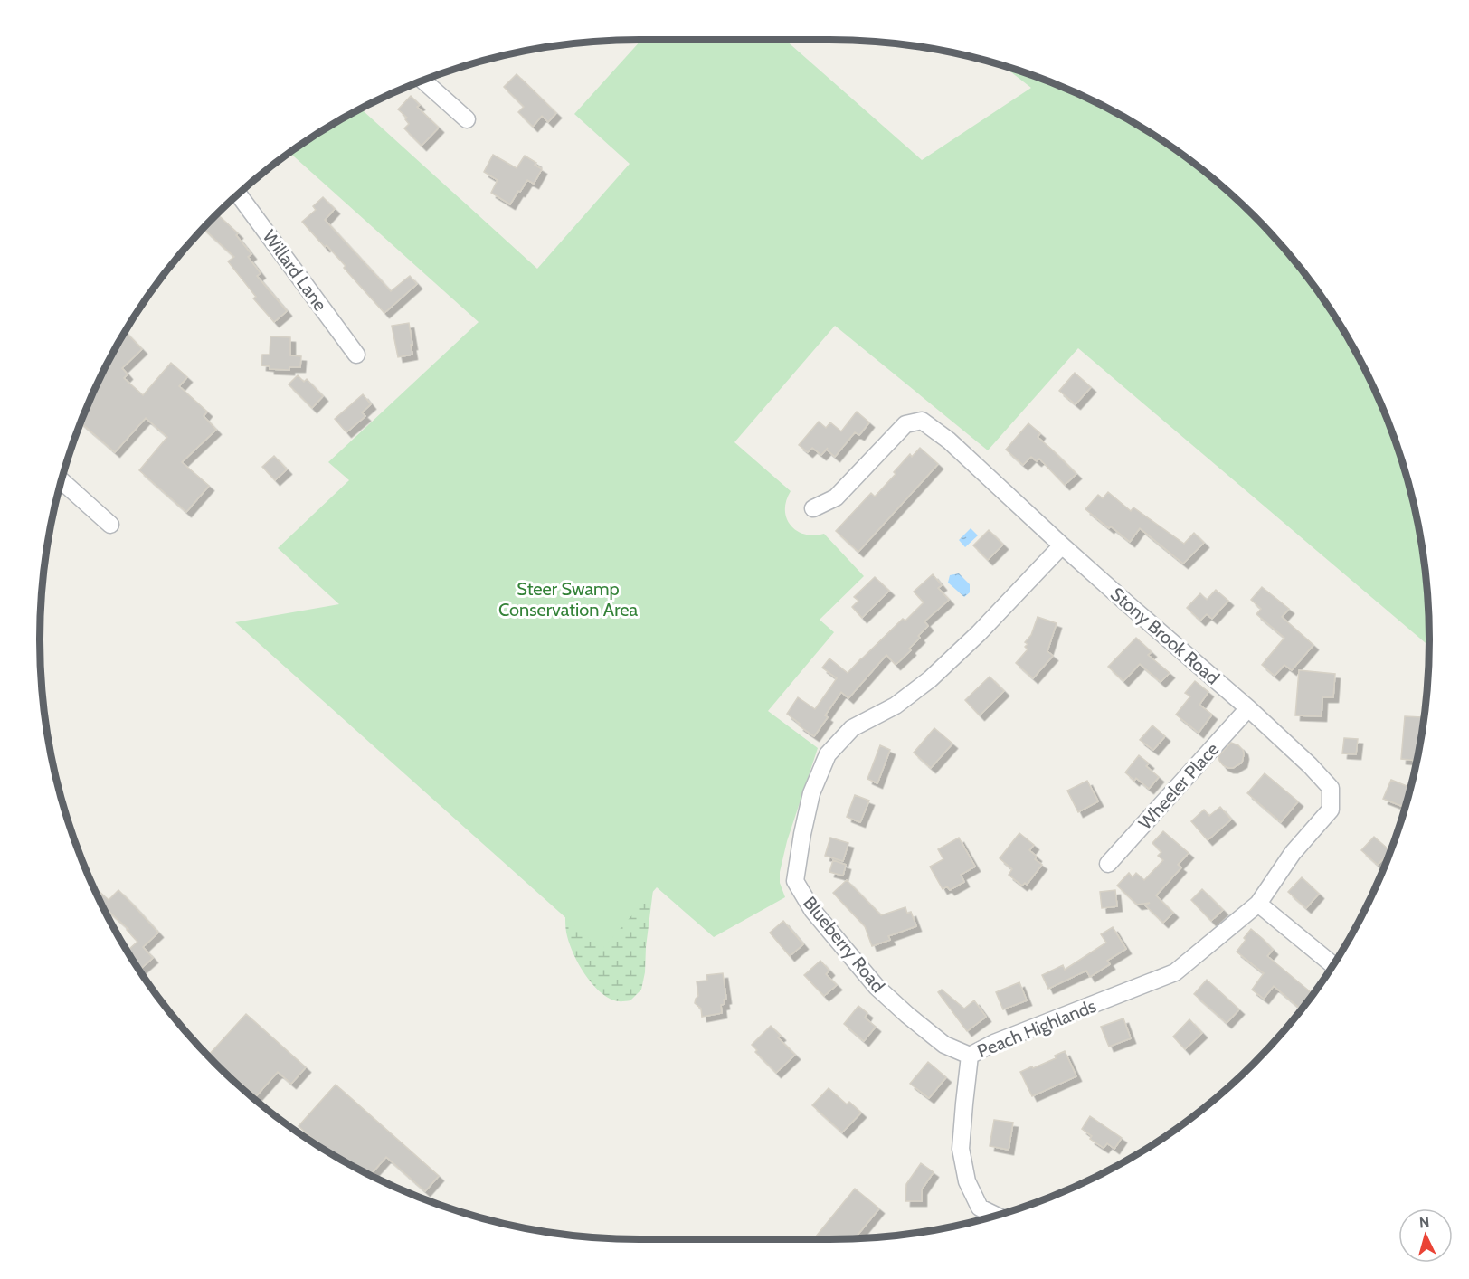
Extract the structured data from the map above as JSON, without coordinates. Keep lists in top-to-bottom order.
{
  "streets": {
    "street": [
      "Willard Lane",
      "Stony Brook Road",
      "Wheeler Place",
      "Blueberry Road",
      "Peach Highlands"
    ]
  },
  "crossings": [
    ["Stony Brook Road", "Wheeler Place"],
    ["Stony Brook Road", "Blueberry Road"],
    ["Stony Brook Road", "Peach Highlands"],
    ["Blueberry Road", "Peach Highlands"]
  ],
  "parks": ["Steer Swamp Conservation Area"],
  "north": "top"
}
